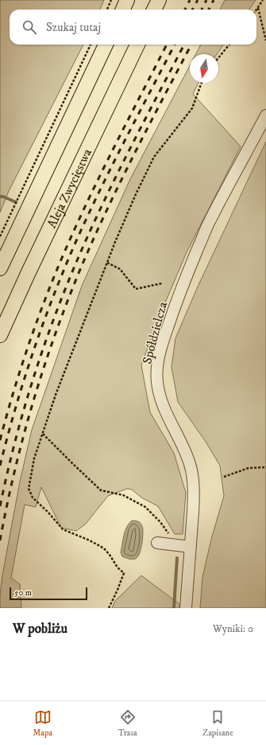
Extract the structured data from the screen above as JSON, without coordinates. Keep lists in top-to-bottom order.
{
  "streets": {
    "main road": ["Aleja Zwycięstwa"],
    "street": ["Spółdzielcza"]
  },
  "scale_bar": "50 m",
  "north": "bottom",
  "page": {
    "search": "Szukaj tutaj",
    "scale": "50 m",
    "heading": ["W pobliżu", "Wyniki: 0"],
    "nav": ["Mapa", "Trasa", "Zapisane"]
  }
}
